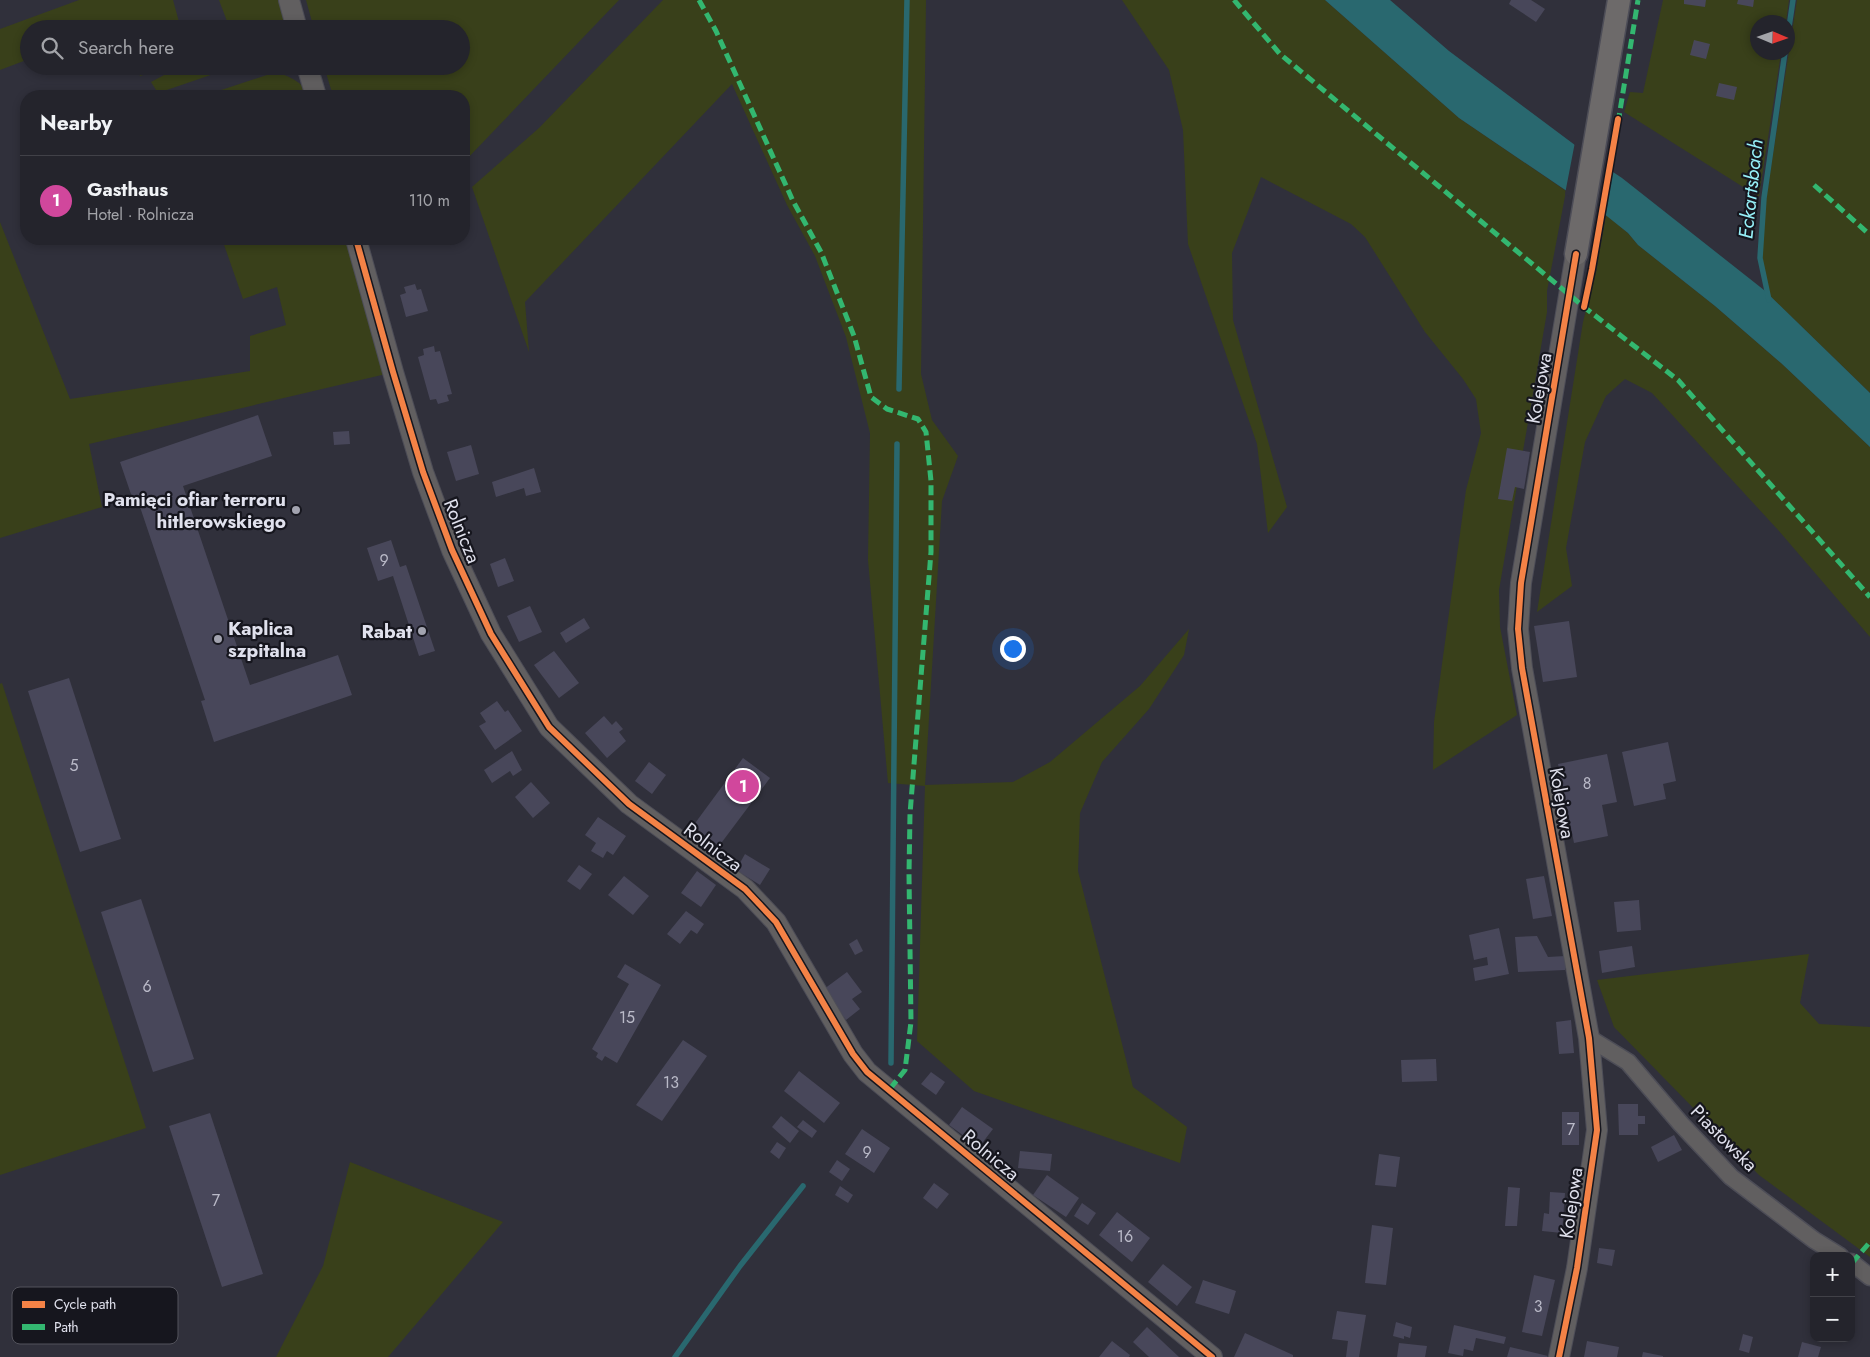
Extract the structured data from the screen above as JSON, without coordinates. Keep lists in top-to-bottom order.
{
  "streets": {
    "street": ["Kolejowa", "Rolnicza", "Piastowska"]
  },
  "crossings": [
    ["Kolejowa", "Piastowska"]
  ],
  "water": ["Eckartsbach"],
  "places": ["Pamięci ofiar terroru hitlerowskiego", "Rabat", "Kaplica szpitalna"],
  "house_numbers": [
    "9",
    "5",
    "8",
    "6",
    "15",
    "13",
    "7",
    "9",
    "7",
    "16",
    "3"
  ],
  "legend": ["Cycle path", "Path"],
  "north": "right",
  "page": {
    "search": "Search here",
    "heading": "Nearby",
    "list": [
      {
        "mark": "1",
        "name": "Gasthaus",
        "note": "Hotel · Rolnicza",
        "value": "110 m"
      }
    ],
    "pins": "1",
    "map_buttons": ["+", "−"]
  }
}
